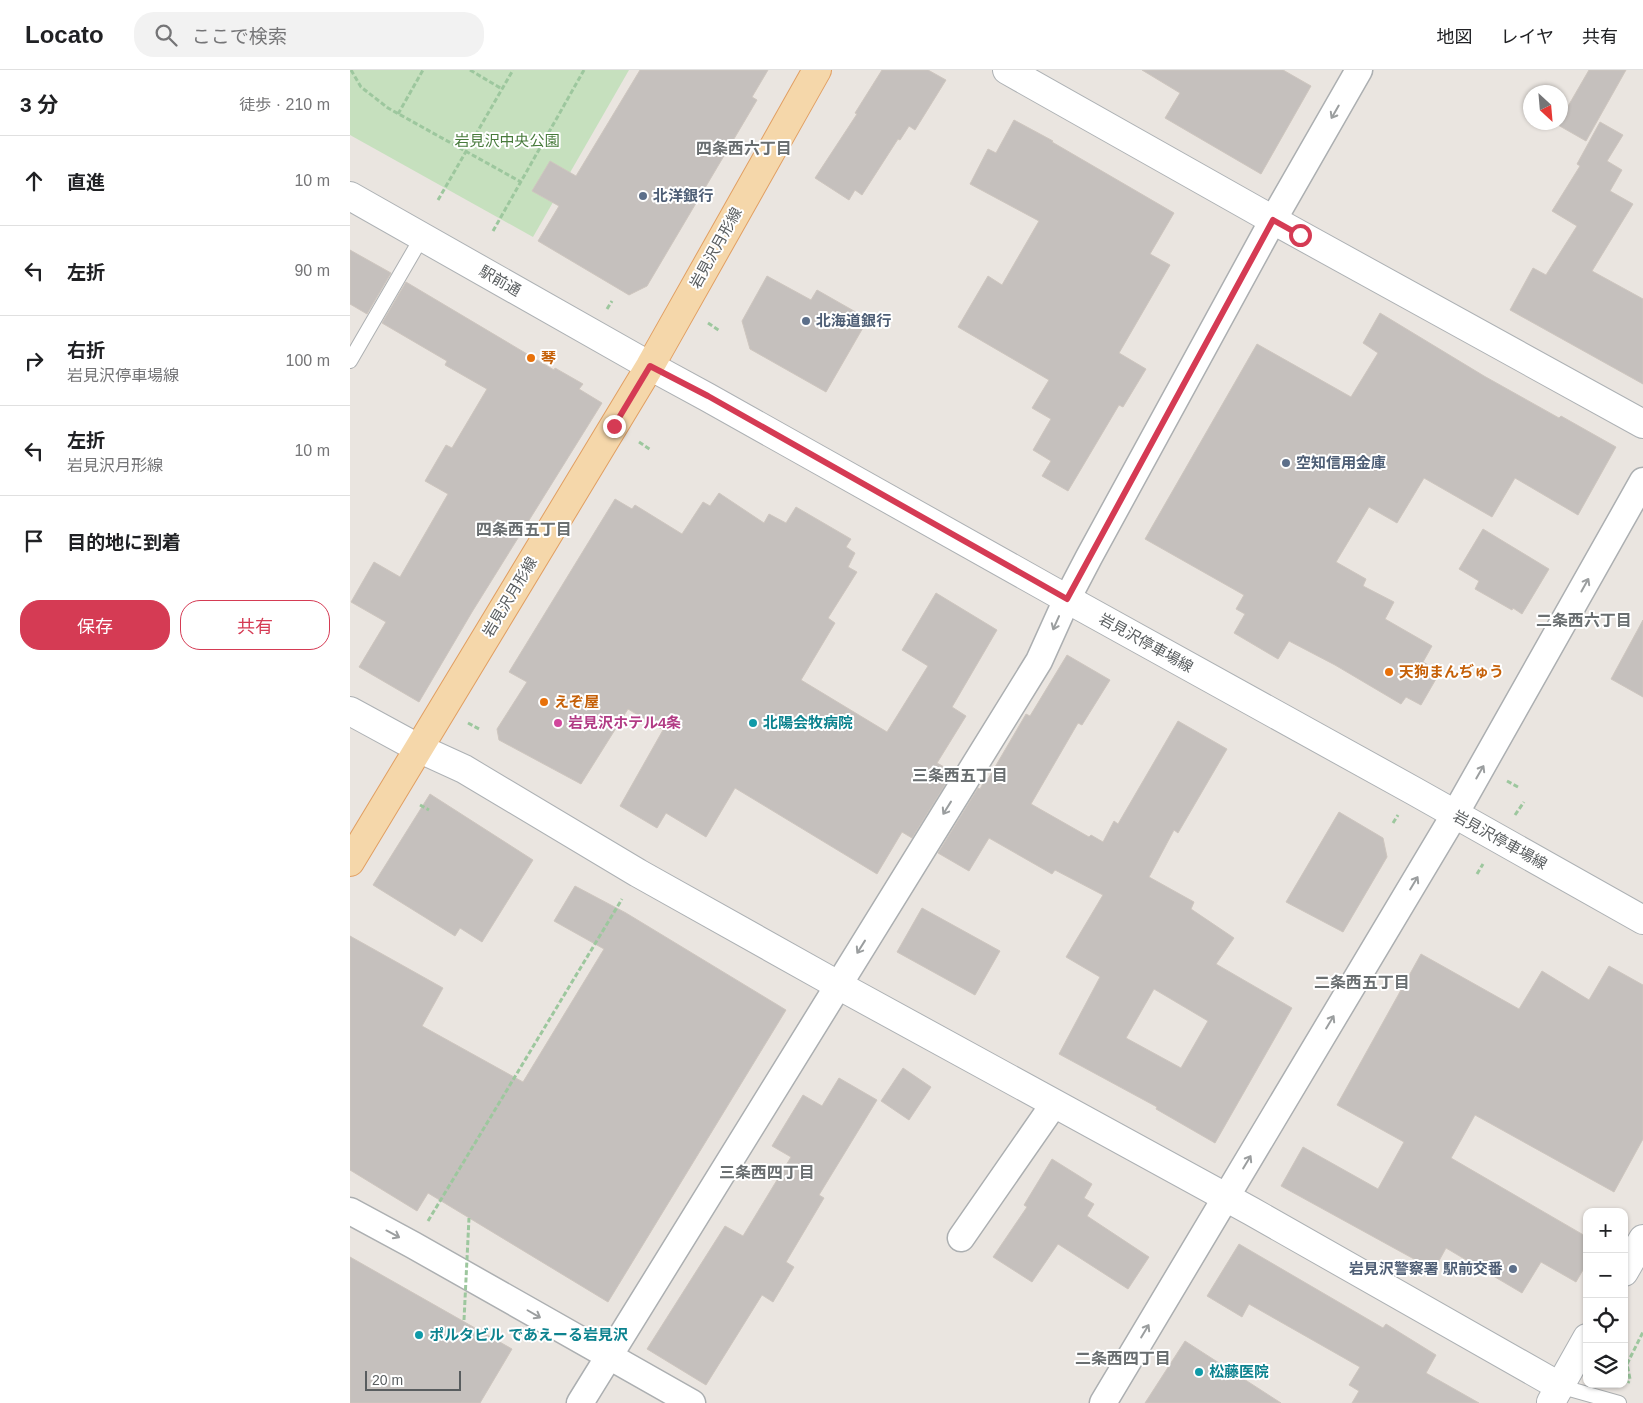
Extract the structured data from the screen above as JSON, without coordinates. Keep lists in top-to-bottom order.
{
  "streets": {
    "main road": ["岩見沢月形線"],
    "street": ["駅前通", "岩見沢停車場線"]
  },
  "crossings": [
    ["岩見沢月形線", "駅前通"],
    ["岩見沢月形線", "岩見沢停車場線"],
    ["駅前通", "岩見沢停車場線"]
  ],
  "districts": [
    "四条西六丁目",
    "四条西五丁目",
    "二条西六丁目",
    "三条西五丁目",
    "二条西五丁目",
    "三条西四丁目",
    "二条西四丁目"
  ],
  "parks": ["岩見沢中央公園"],
  "places": [
    "北洋銀行",
    "北海道銀行",
    "琴",
    "空知信用金庫",
    "天狗まんぢゅう",
    "えぞ屋",
    "岩見沢ホテル4条",
    "北陽会牧病院",
    "岩見沢警察署 駅前交番",
    "ポルタビル であえーる岩見沢",
    "松藤医院"
  ],
  "scale_bar": "20 m",
  "north": "bottom right",
  "page": {
    "header": "Locato",
    "search": "ここで検索",
    "nav": ["地図", "レイヤ", "共有"],
    "heading": ["3 分", "徒歩 · 210 m"],
    "list": [
      ["直進", "10 m"],
      ["左折", "90 m"],
      ["右折", "岩見沢停車場線", "100 m"],
      ["左折", "岩見沢月形線", "10 m"],
      "目的地に到着"
    ],
    "buttons": ["保存", "共有"],
    "map_buttons": ["+", "−"],
    "scale": "20 m"
  }
}
